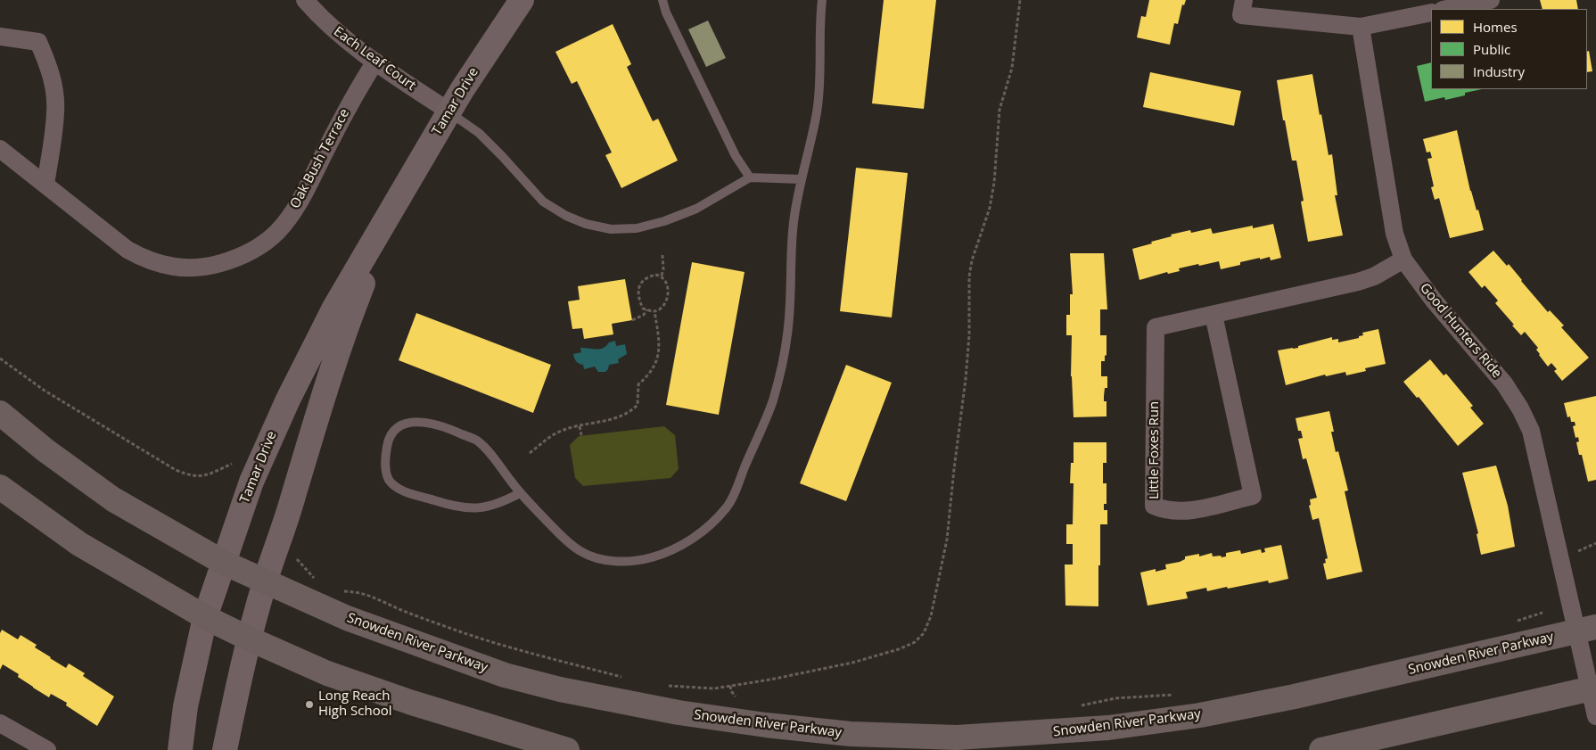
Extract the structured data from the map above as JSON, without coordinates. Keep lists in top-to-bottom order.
{
  "streets": {
    "main road": ["Snowden River Parkway"],
    "street": [
      "Each Leaf Court",
      "Tamar Drive",
      "Oak Bush Terrace",
      "Good Hunters Ride",
      "Little Foxes Run"
    ]
  },
  "crossings": [
    ["Each Leaf Court", "Tamar Drive"],
    ["Each Leaf Court", "Oak Bush Terrace"],
    ["Tamar Drive", "Snowden River Parkway"],
    ["Good Hunters Ride", "Little Foxes Run"],
    ["Good Hunters Ride", "Snowden River Parkway"]
  ],
  "places": ["Long Reach High School"],
  "legend": ["Homes", "Public", "Industry"]
}
